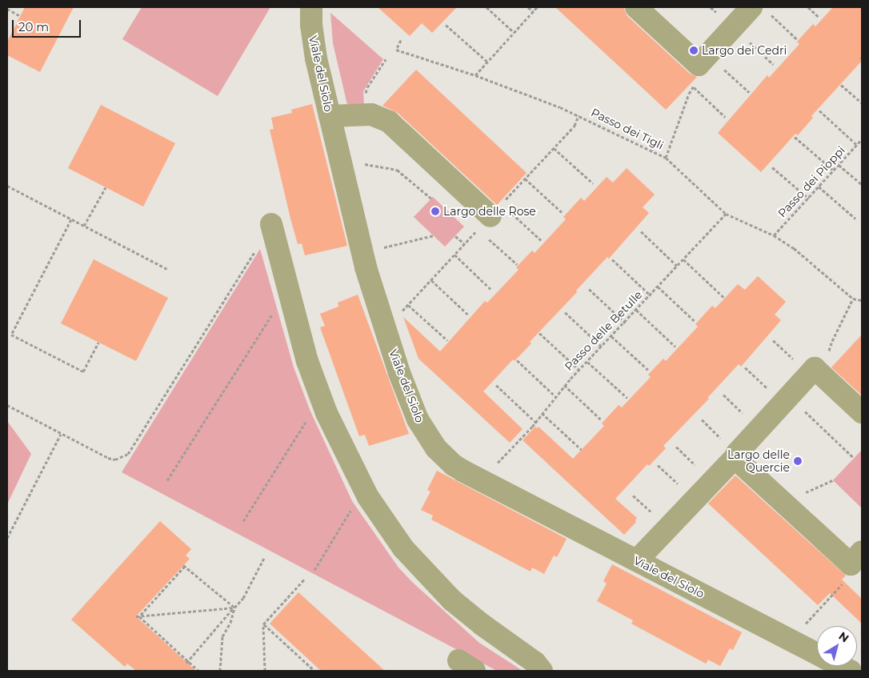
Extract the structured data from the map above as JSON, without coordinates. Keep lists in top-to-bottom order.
{
  "streets": {
    "lane": ["Viale del Siolo"],
    "path": ["Passo dei Tigli", "Passo dei Pioppi", "Passo delle Betulle"]
  },
  "crossings": [
    ["Passo dei Tigli", "Passo dei Pioppi"],
    ["Passo dei Tigli", "Passo delle Betulle"]
  ],
  "places": ["Largo dei Cedri", "Largo delle Rose", "Largo delle Quercie"],
  "scale_bar": "20 m",
  "north": "top right"
}
